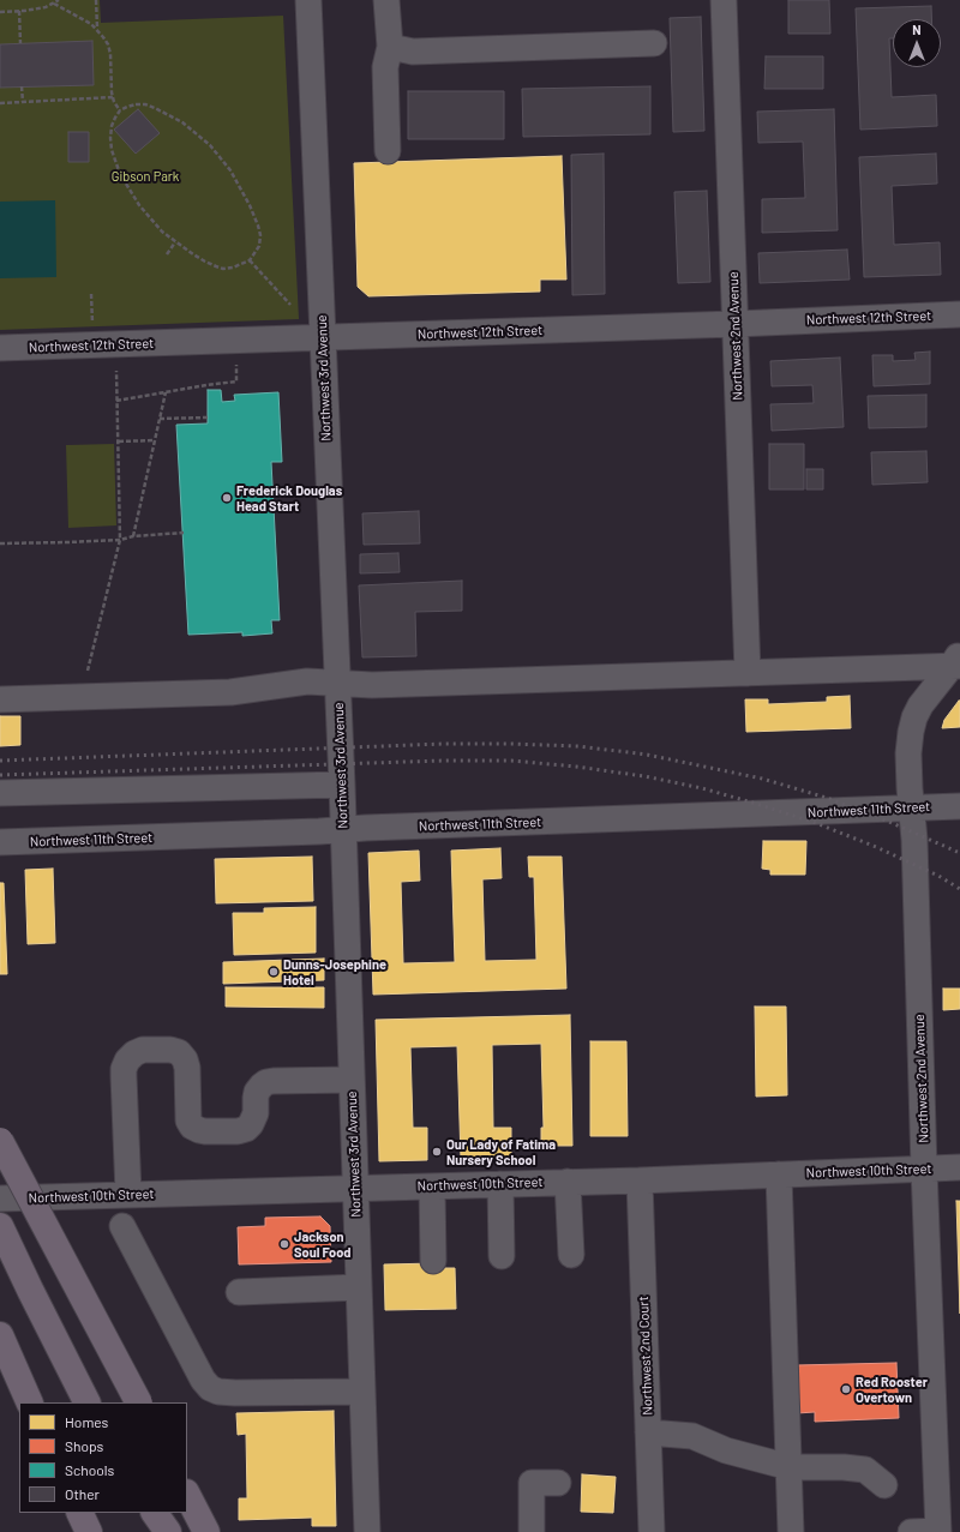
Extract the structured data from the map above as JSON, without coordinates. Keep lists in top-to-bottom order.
{
  "streets": {
    "street": [
      "Northwest 12th Street",
      "Northwest 2nd Avenue",
      "Northwest 3rd Avenue",
      "Northwest 11th Street",
      "Northwest 10th Street",
      "Northwest 2nd Court"
    ]
  },
  "crossings": [
    ["Northwest 12th Street", "Northwest 2nd Avenue"],
    ["Northwest 12th Street", "Northwest 3rd Avenue"],
    ["Northwest 2nd Avenue", "Northwest 11th Street"],
    ["Northwest 2nd Avenue", "Northwest 10th Street"],
    ["Northwest 3rd Avenue", "Northwest 11th Street"],
    ["Northwest 3rd Avenue", "Northwest 10th Street"],
    ["Northwest 10th Street", "Northwest 2nd Court"]
  ],
  "parks": ["Gibson Park"],
  "places": [
    "Frederick Douglas Head Start",
    "Dunns-Josephine Hotel",
    "Our Lady of Fatima Nursery School",
    "Jackson Soul Food",
    "Red Rooster Overtown"
  ],
  "legend": [
    "Homes",
    "Shops",
    "Schools",
    "Other"
  ],
  "north": "top"
}
